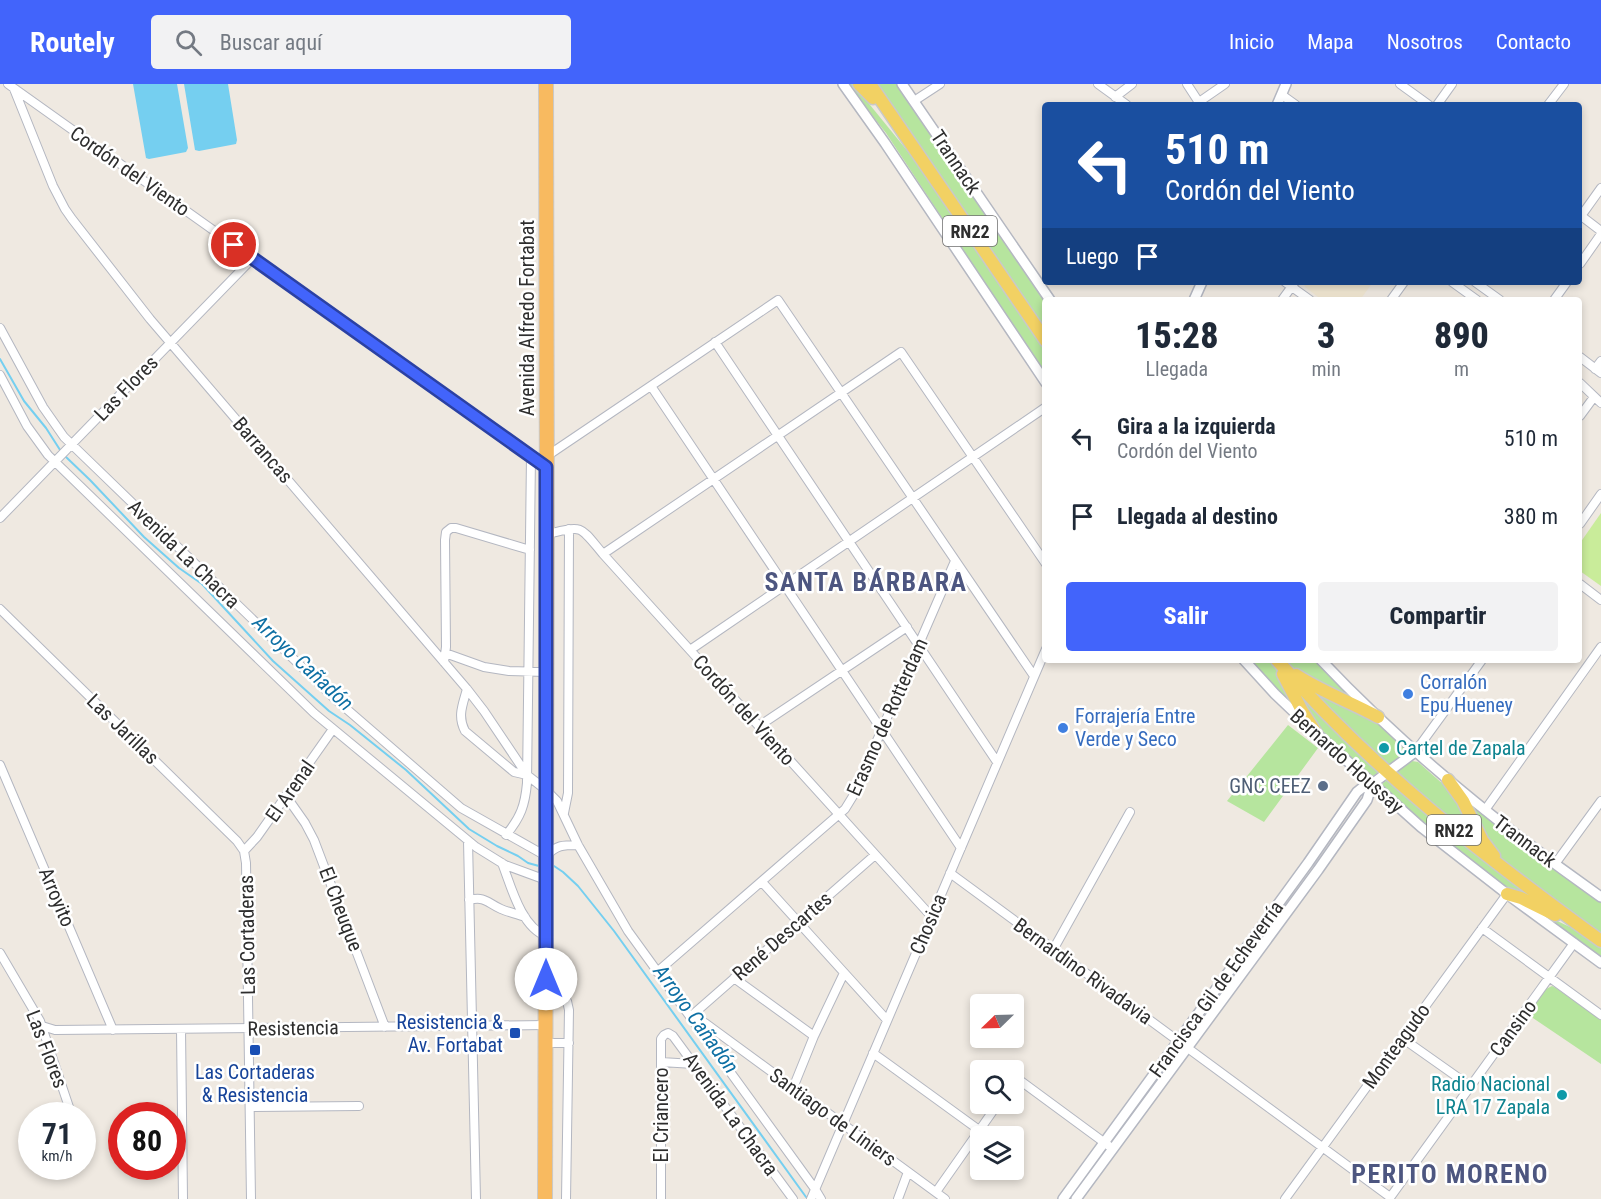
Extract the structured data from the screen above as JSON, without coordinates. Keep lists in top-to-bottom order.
{
  "streets": {
    "highway": ["Avenida Alfredo Fortabat"],
    "main road": ["RN22"],
    "street": [
      "Trannack",
      "Cordón del Viento",
      "Las Flores",
      "Barrancas",
      "Avenida La Chacra",
      "Erasmo de Rotterdam",
      "Las Jarillas",
      "Bernardo Houssay",
      "El Arenal",
      "Arroyito",
      "El Cheuque",
      "Chosica",
      "Las Cortaderas",
      "René Descartes",
      "Bernardino Rivadavia",
      "Francisca Gil de Echeverría",
      "Resistencia",
      "Cansino",
      "Monteagudo",
      "El Criancero",
      "Santiago de Liniers"
    ]
  },
  "crossings": [
    ["Trannack", "Francisca Gil de Echeverría"],
    ["Cordón del Viento", "Avenida Alfredo Fortabat"],
    ["Cordón del Viento", "Las Flores"],
    ["Cordón del Viento", "Barrancas"],
    ["Cordón del Viento", "Erasmo de Rotterdam"],
    ["Cordón del Viento", "Chosica"],
    ["Cordón del Viento", "René Descartes"],
    ["RN22", "Francisca Gil de Echeverría"],
    ["Avenida Alfredo Fortabat", "Barrancas"],
    ["Avenida Alfredo Fortabat", "Avenida La Chacra"],
    ["Avenida Alfredo Fortabat", "Resistencia"],
    ["Las Flores", "Barrancas"],
    ["Las Flores", "Avenida La Chacra"],
    ["Las Flores", "Resistencia"],
    ["Barrancas", "Avenida La Chacra"],
    ["Avenida La Chacra", "Erasmo de Rotterdam"],
    ["Avenida La Chacra", "El Arenal"],
    ["Avenida La Chacra", "Chosica"],
    ["Avenida La Chacra", "René Descartes"],
    ["Avenida La Chacra", "El Criancero"],
    ["Avenida La Chacra", "Santiago de Liniers"],
    ["Las Jarillas", "El Arenal"],
    ["Las Jarillas", "Las Cortaderas"],
    ["Bernardo Houssay", "Francisca Gil de Echeverría"],
    ["Bernardo Houssay", "Cansino"],
    ["Bernardo Houssay", "Monteagudo"],
    ["El Arenal", "El Cheuque"],
    ["El Arenal", "Las Cortaderas"],
    ["Arroyito", "Resistencia"],
    ["El Cheuque", "Resistencia"],
    ["Chosica", "Bernardino Rivadavia"],
    ["Chosica", "Santiago de Liniers"],
    ["Las Cortaderas", "Resistencia"],
    ["René Descartes", "Santiago de Liniers"],
    ["Bernardino Rivadavia", "Francisca Gil de Echeverría"],
    ["Bernardino Rivadavia", "Cansino"],
    ["Bernardino Rivadavia", "Monteagudo"]
  ],
  "districts": ["SANTA BÁRBARA", "PERITO MORENO"],
  "water": ["Arroyo Cañadón"],
  "places": {
    "other": [
      "Corralón Epu Hueney",
      "Forrajería Entre Verde y Seco",
      "Cartel de Zapala",
      "GNC CEEZ",
      "Radio Nacional LRA 17 Zapala"
    ],
    "transit": ["Resistencia & Av. Fortabat", "Las Cortaderas & Resistencia"]
  },
  "north": "bottom left",
  "page": {
    "header": "Routely",
    "search": "Buscar aquí",
    "nav": [
      "Inicio",
      "Mapa",
      "Nosotros",
      "Contacto"
    ],
    "turn": ["510 m", "Cordón del Viento"],
    "then": "Luego",
    "eta": [
      "15:28",
      "Llegada",
      "3",
      "min",
      "890",
      "m"
    ],
    "list": [
      {
        "name": "Gira a la izquierda",
        "note": "Cordón del Viento",
        "value": "510 m"
      },
      {
        "name": "Llegada al destino",
        "value": "380 m"
      }
    ],
    "buttons": ["Salir", "Compartir"],
    "speed": "71 km/h",
    "limit": "80"
  }
}
